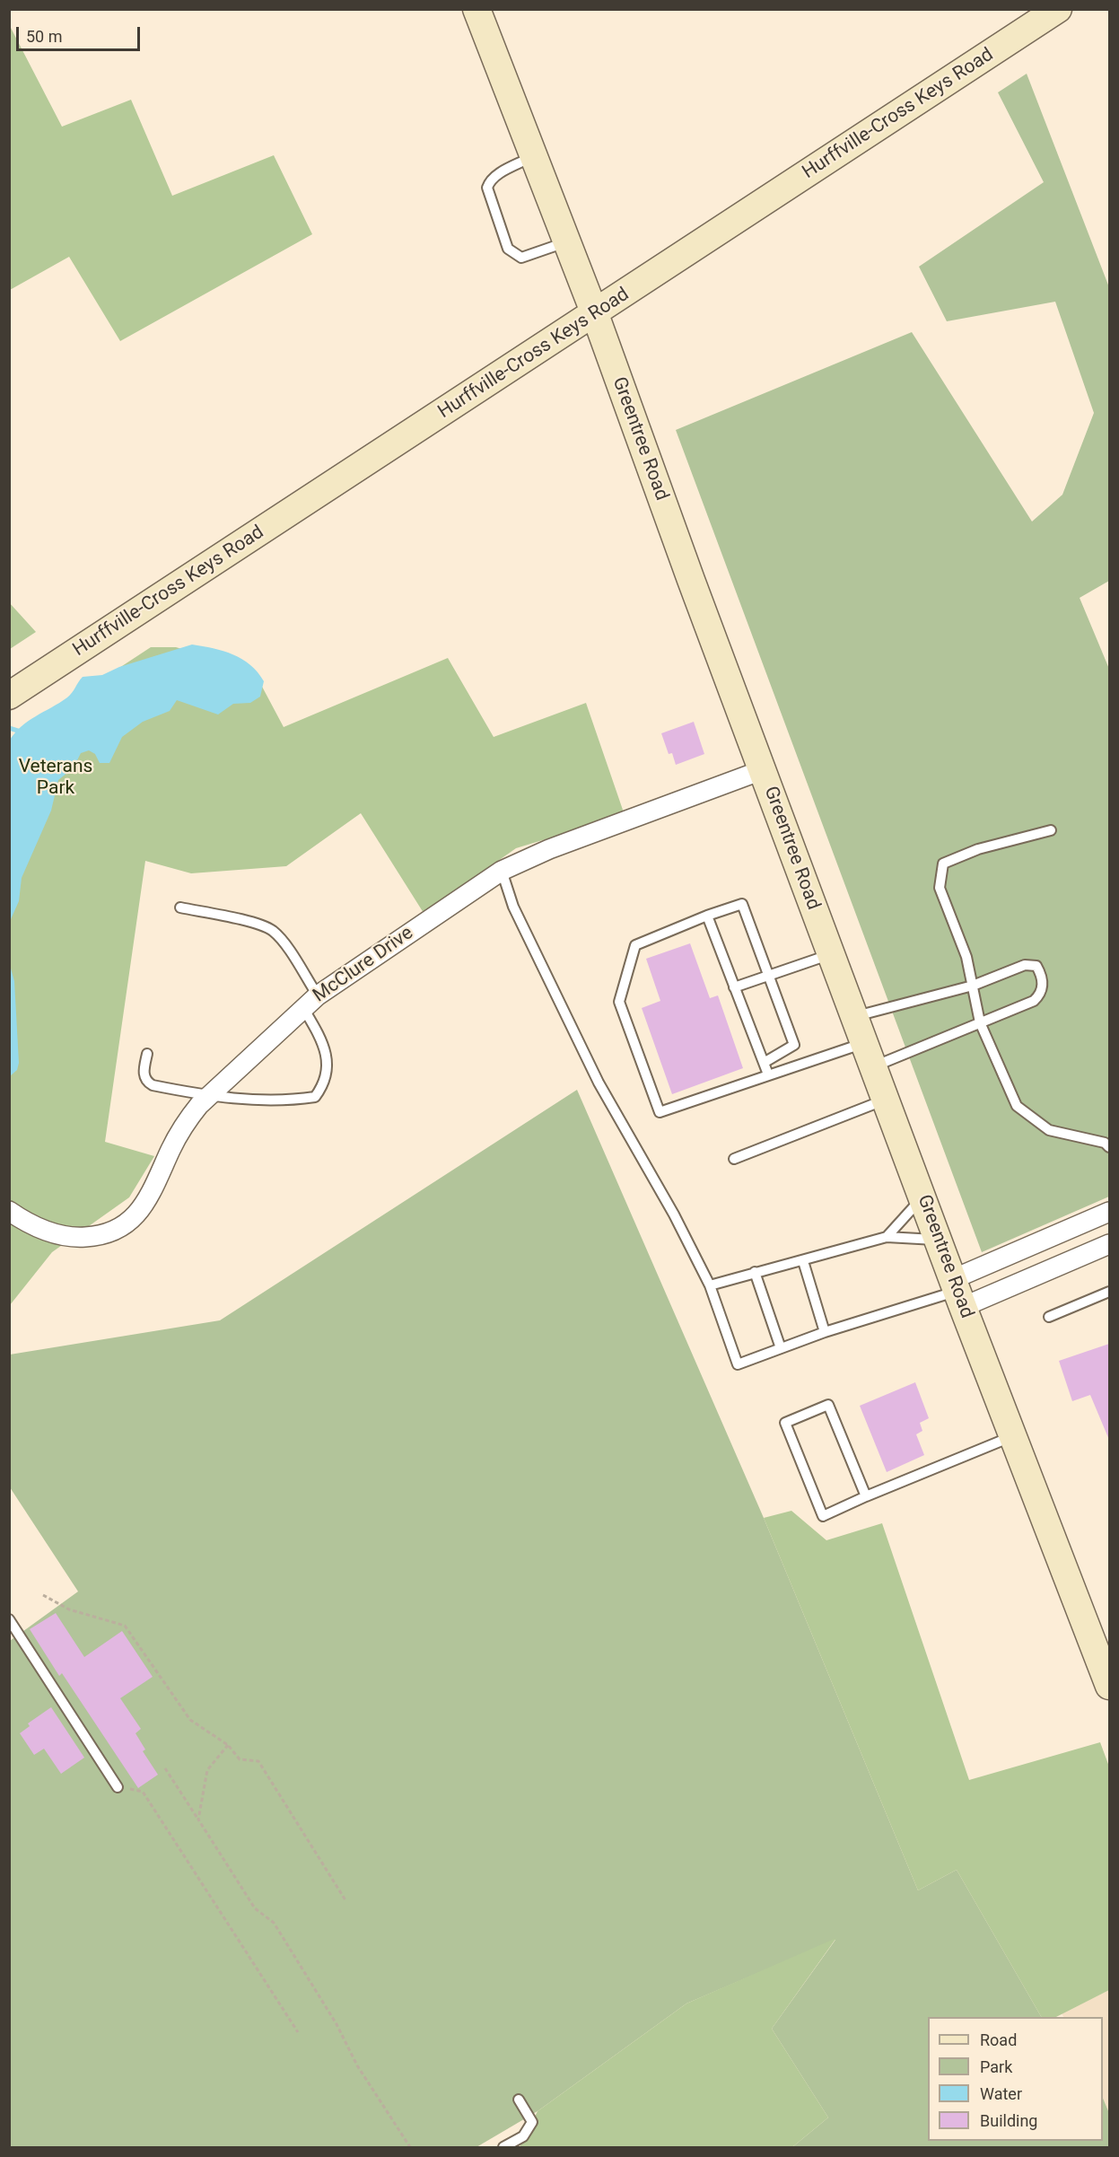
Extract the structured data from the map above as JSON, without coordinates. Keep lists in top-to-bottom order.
{
  "streets": {
    "street": ["Hurffville-Cross Keys Road", "Greentree Road", "McClure Drive"]
  },
  "crossings": [
    ["Hurffville-Cross Keys Road", "Greentree Road"],
    ["Greentree Road", "McClure Drive"]
  ],
  "parks": ["Veterans Park"],
  "legend": [
    "Road",
    "Park",
    "Water",
    "Building"
  ],
  "scale_bar": "50 m"
}
